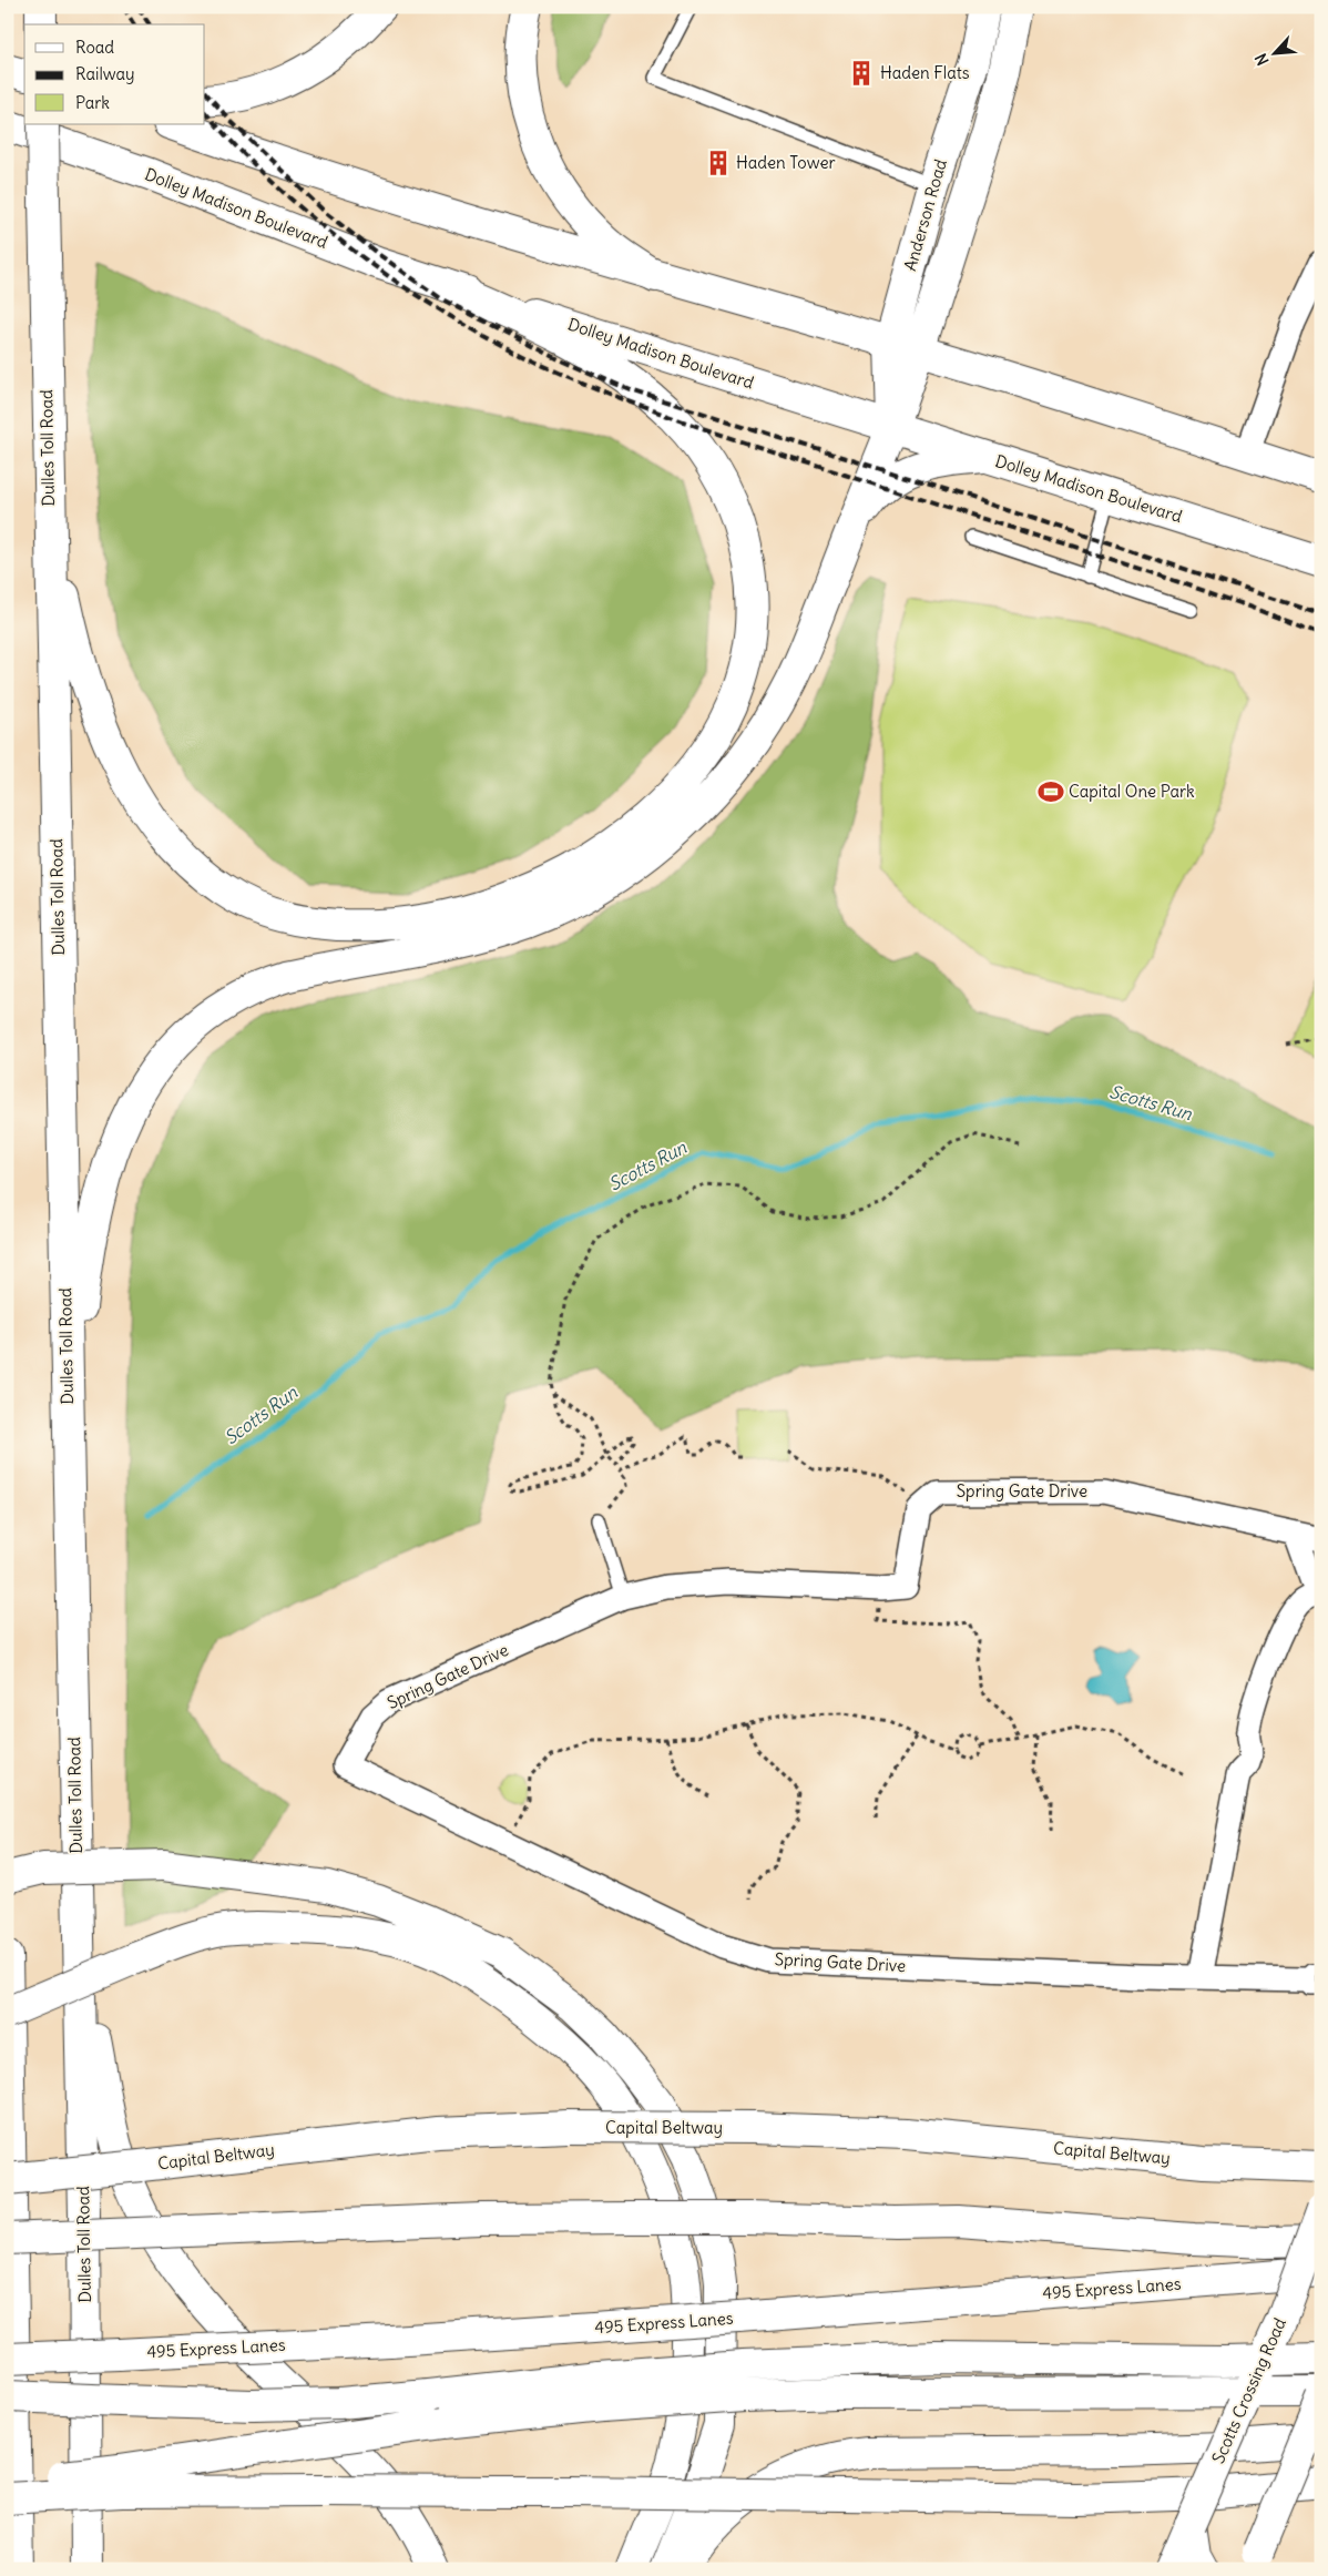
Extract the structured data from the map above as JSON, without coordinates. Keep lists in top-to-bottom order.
{
  "streets": {
    "main road": [
      "Dolley Madison Boulevard",
      "Anderson Road",
      "Dulles Toll Road",
      "Capital Beltway",
      "495 Express Lanes",
      "Scotts Crossing Road"
    ],
    "street": ["Spring Gate Drive"]
  },
  "crossings": [
    ["Dolley Madison Boulevard", "Anderson Road"]
  ],
  "water": ["Scotts Run"],
  "places": {
    "building": ["Haden Flats", "Haden Tower"],
    "sports": ["Capital One Park"]
  },
  "legend": ["Road", "Railway", "Park"],
  "north": "bottom left"
}
